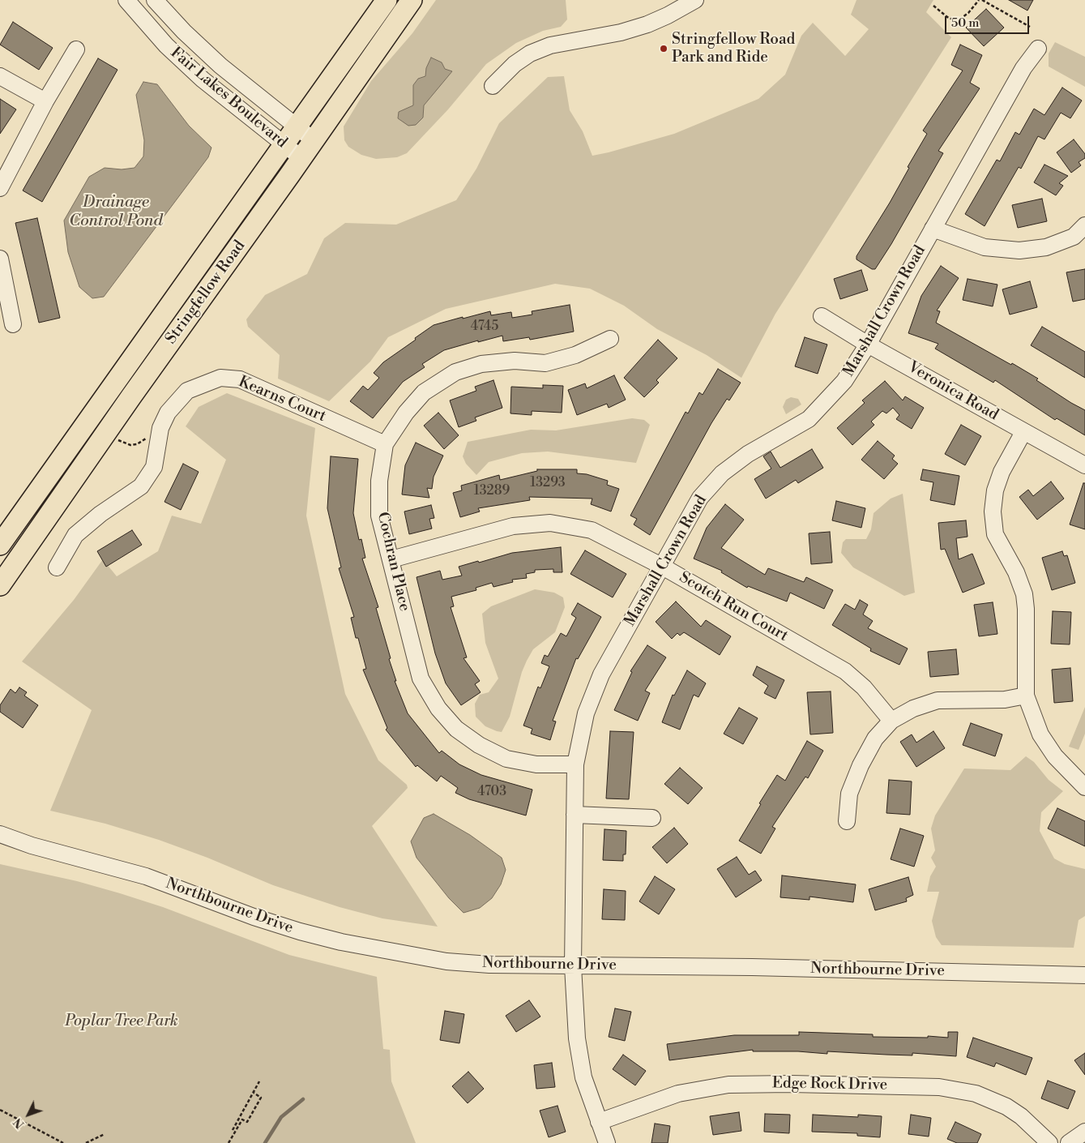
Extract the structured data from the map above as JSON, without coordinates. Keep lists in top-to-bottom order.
{
  "streets": {
    "main road": ["Stringfellow Road"],
    "street": [
      "Fair Lakes Boulevard",
      "Marshall Crown Road",
      "Veronica Road",
      "Kearns Court",
      "Cochran Place",
      "Scotch Run Court",
      "Northbourne Drive",
      "Edge Rock Drive"
    ]
  },
  "crossings": [
    ["Fair Lakes Boulevard", "Stringfellow Road"],
    ["Marshall Crown Road", "Veronica Road"],
    ["Marshall Crown Road", "Cochran Place"],
    ["Marshall Crown Road", "Scotch Run Court"],
    ["Marshall Crown Road", "Northbourne Drive"],
    ["Marshall Crown Road", "Edge Rock Drive"],
    ["Kearns Court", "Cochran Place"],
    ["Cochran Place", "Scotch Run Court"]
  ],
  "water": ["Drainage Control Pond"],
  "parks": ["Poplar Tree Park"],
  "places": ["Stringfellow Road Park and Ride"],
  "house_numbers": [
    "4745",
    "13293",
    "13289",
    "4703"
  ],
  "scale_bar": "50 m",
  "north": "bottom left"
}
